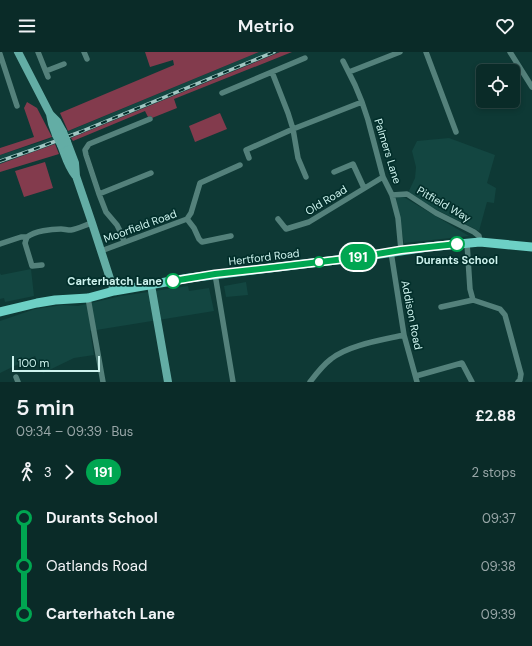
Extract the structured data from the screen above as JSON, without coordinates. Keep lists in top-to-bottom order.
{
  "streets": {
    "main road": ["Hertford Road"],
    "street": [
      "Palmers Lane",
      "Old Road",
      "Pitfield Way",
      "Moorfield Road",
      "Addison Road"
    ]
  },
  "crossings": [
    ["Palmers Lane", "Old Road"],
    ["Palmers Lane", "Pitfield Way"],
    ["Palmers Lane", "Hertford Road"],
    ["Pitfield Way", "Hertford Road"],
    ["Hertford Road", "Addison Road"]
  ],
  "places": ["Durants School", "Carterhatch Lane"],
  "lines": ["bus line 191"],
  "scale_bar": "100 m",
  "page": {
    "header": "Metrio",
    "on_map": "191",
    "scale": "100 m",
    "heading": ["5 min", "09:34 – 09:39 · Bus", "£2.88"],
    "legs": ["3", "191", "2 stops"],
    "list": [
      {
        "name": "Durants School",
        "value": "09:37"
      },
      {
        "name": "Oatlands Road",
        "value": "09:38"
      },
      {
        "name": "Carterhatch Lane",
        "value": "09:39"
      }
    ]
  }
}
